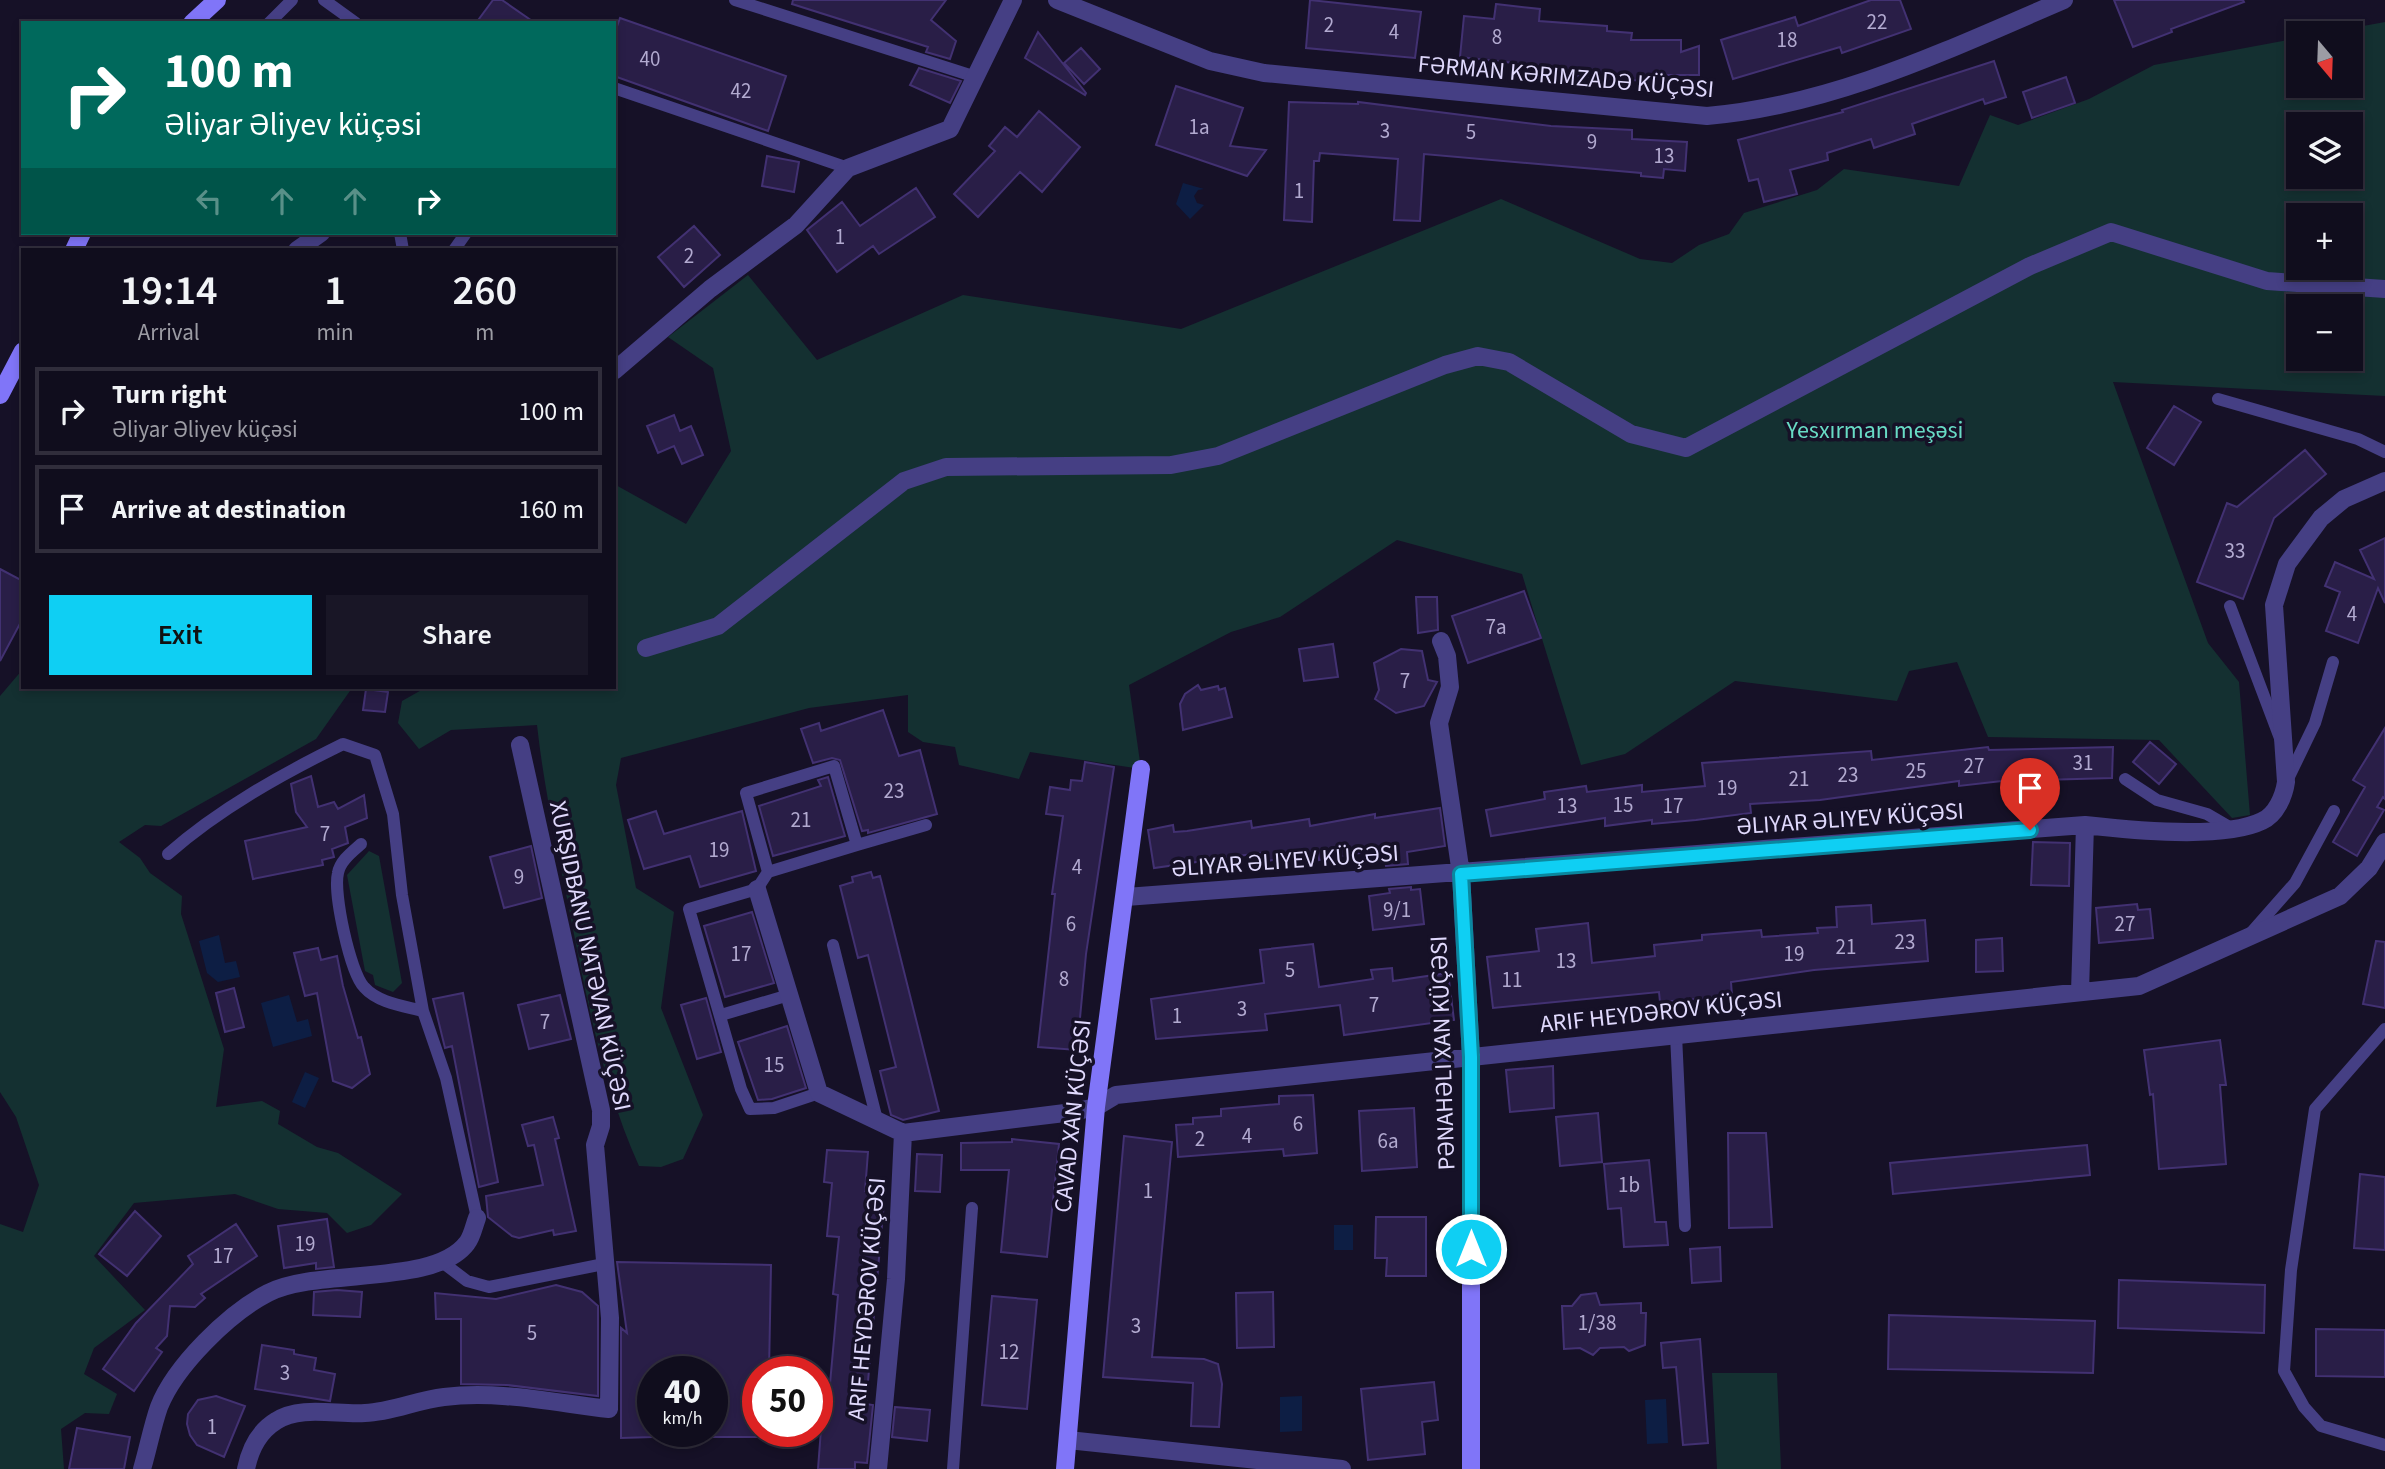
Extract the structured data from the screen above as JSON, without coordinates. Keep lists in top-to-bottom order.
{
  "streets": {
    "street": [
      "FƏRMAN KƏRIMZADƏ KÜÇƏSI",
      "ƏLIYAR ƏLIYEV KÜÇƏSI",
      "XURŞIDBANU NATƏVAN KÜÇƏSI",
      "ARIF HEYDƏROV KÜÇƏSI",
      "PƏNAHƏLI XAN KÜÇƏSI",
      "CAVAD XAN KÜÇƏSI"
    ]
  },
  "crossings": [
    ["ƏLIYAR ƏLIYEV KÜÇƏSI", "PƏNAHƏLI XAN KÜÇƏSI"],
    ["ƏLIYAR ƏLIYEV KÜÇƏSI", "CAVAD XAN KÜÇƏSI"],
    ["ARIF HEYDƏROV KÜÇƏSI", "PƏNAHƏLI XAN KÜÇƏSI"],
    ["ARIF HEYDƏROV KÜÇƏSI", "CAVAD XAN KÜÇƏSI"]
  ],
  "parks": ["Yesxırman meşəsi"],
  "house_numbers": [
    "22",
    "2",
    "4",
    "8",
    "18",
    "40",
    "42",
    "1а",
    "3",
    "5",
    "9",
    "13",
    "1",
    "1",
    "2",
    "33",
    "4",
    "7а",
    "7",
    "31",
    "27",
    "25",
    "23",
    "21",
    "19",
    "23",
    "15",
    "13",
    "17",
    "21",
    "7",
    "19",
    "4",
    "9",
    "9/1",
    "6",
    "27",
    "23",
    "21",
    "17",
    "19",
    "13",
    "5",
    "8",
    "11",
    "7",
    "3",
    "1",
    "7",
    "15",
    "6",
    "4",
    "2",
    "6a",
    "1b",
    "1",
    "19",
    "17",
    "1/38",
    "3",
    "5",
    "12",
    "3",
    "1"
  ],
  "north": "bottom",
  "page": {
    "map_buttons": ["+", "−"],
    "turn": ["100 m", "Əliyar Əliyev küçəsi"],
    "eta": [
      "19:14",
      "Arrival",
      "1",
      "min",
      "260",
      "m"
    ],
    "list": [
      {
        "name": "Turn right",
        "note": "Əliyar Əliyev küçəsi",
        "value": "100 m"
      },
      {
        "name": "Arrive at destination",
        "value": "160 m"
      }
    ],
    "buttons": ["Exit", "Share"],
    "speed": "40 km/h",
    "limit": "50"
  }
}
